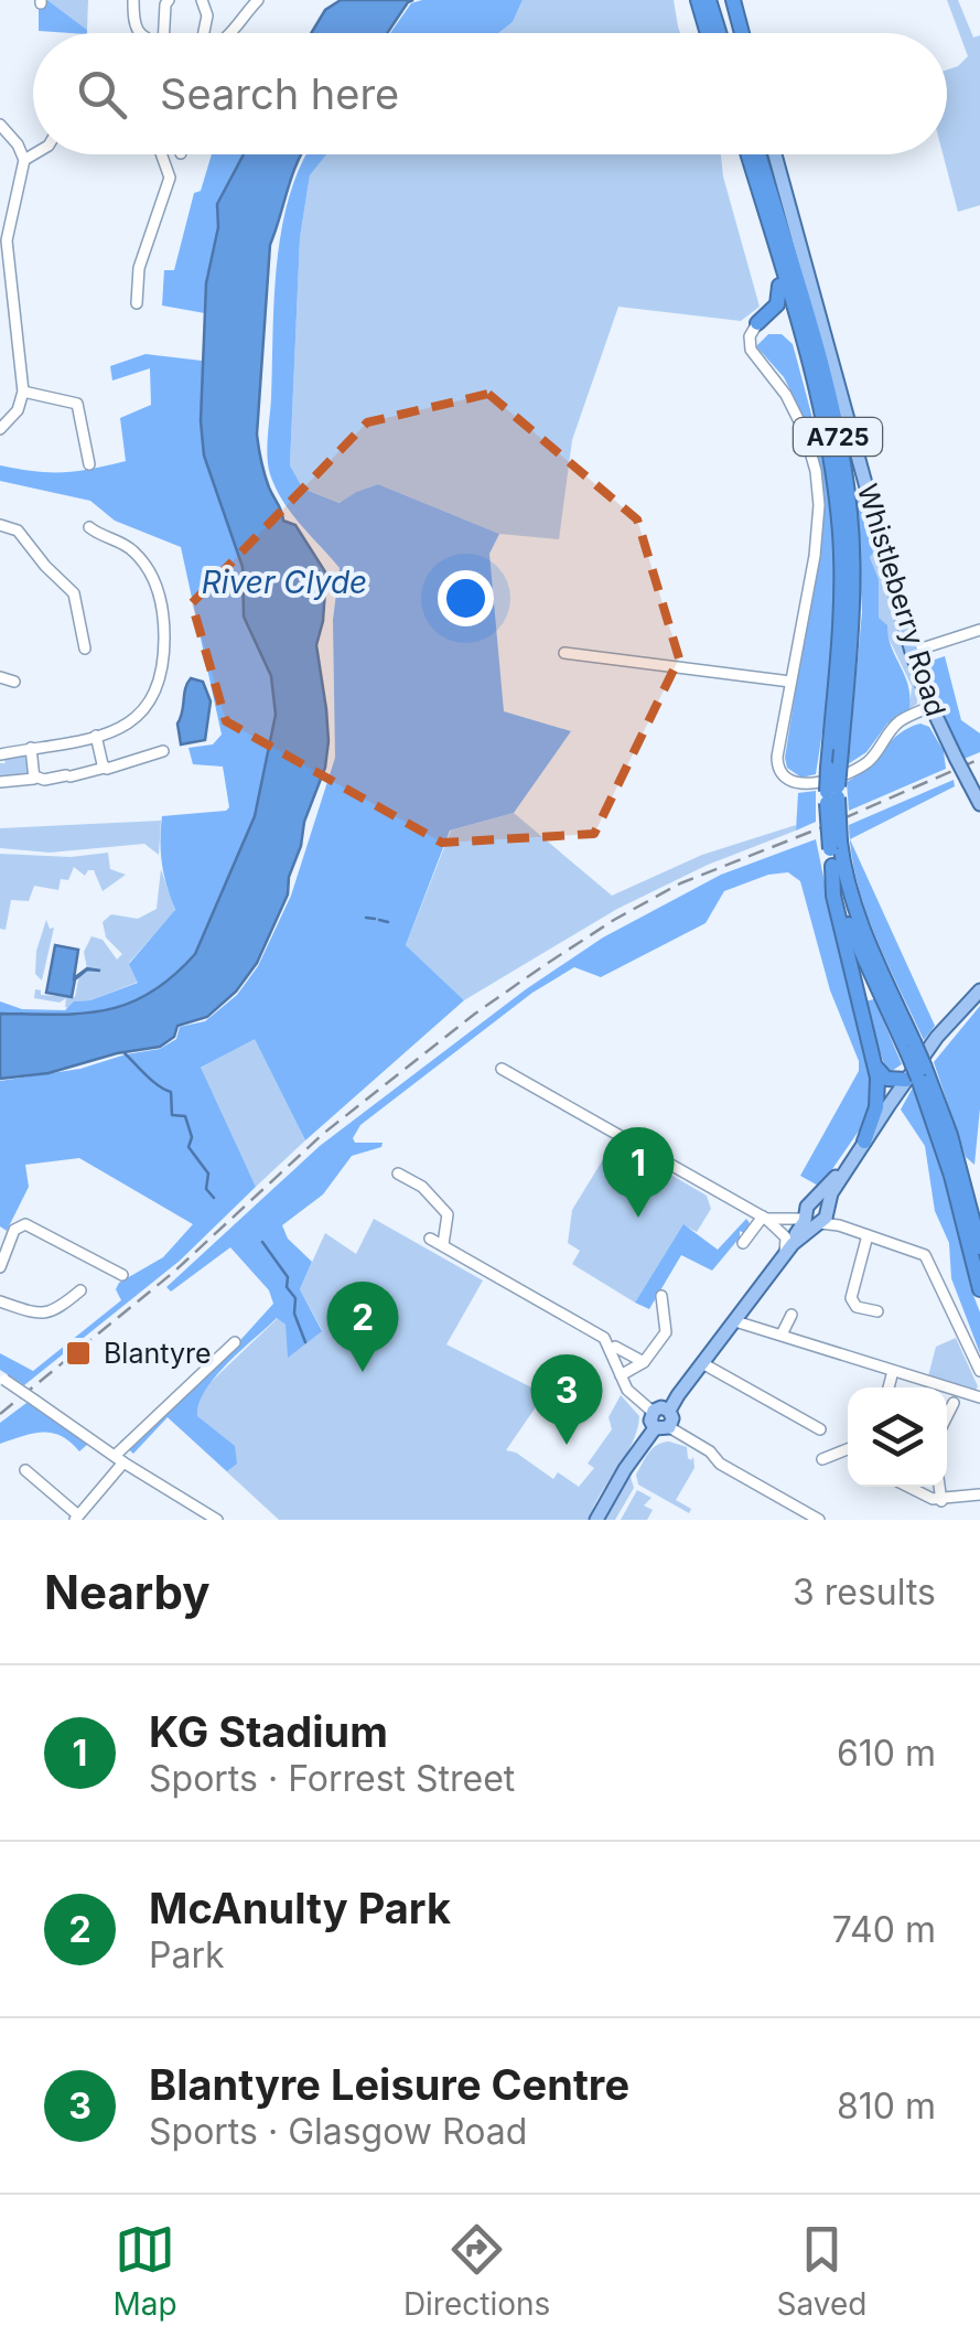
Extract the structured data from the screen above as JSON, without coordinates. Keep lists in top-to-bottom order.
{
  "streets": {
    "highway": ["A725"],
    "main road": ["Whistleberry Road"]
  },
  "water": ["River Clyde"],
  "places": {
    "transit": ["Blantyre"]
  },
  "page": {
    "search": "Search here",
    "pins": ["1", "2", "3"],
    "heading": ["Nearby", "3 results"],
    "list": [
      {
        "mark": "1",
        "name": "KG Stadium",
        "note": "Sports · Forrest Street",
        "value": "610 m"
      },
      {
        "mark": "2",
        "name": "McAnulty Park",
        "note": "Park",
        "value": "740 m"
      },
      {
        "mark": "3",
        "name": "Blantyre Leisure Centre",
        "note": "Sports · Glasgow Road",
        "value": "810 m"
      }
    ],
    "nav": ["Map", "Directions", "Saved"]
  }
}
